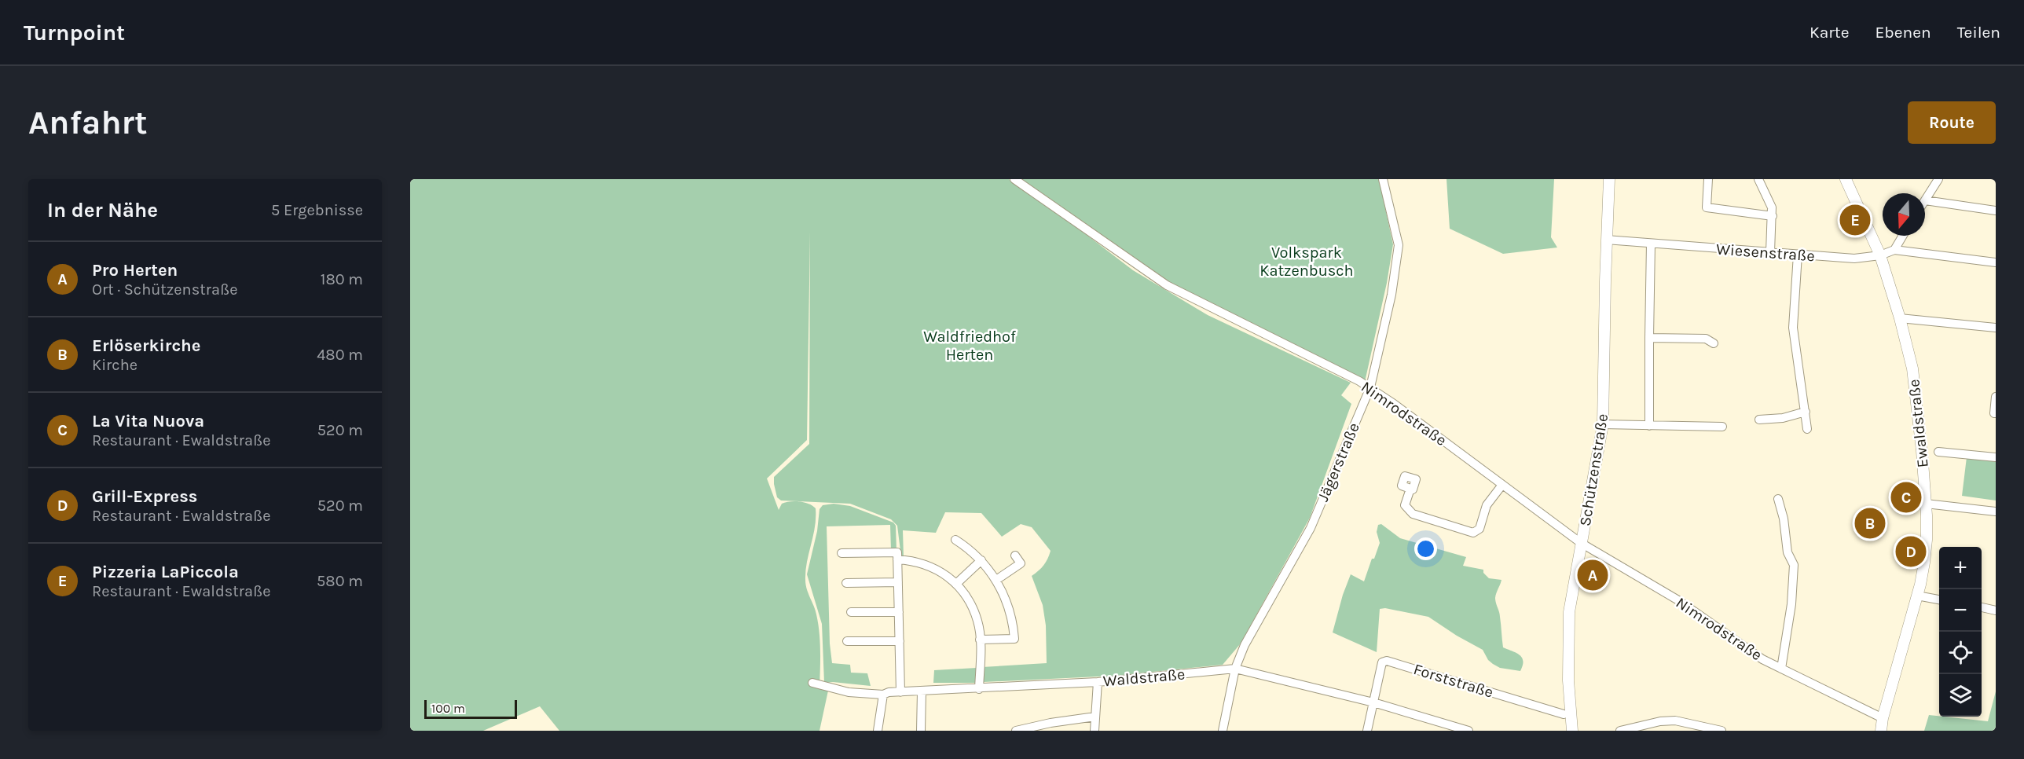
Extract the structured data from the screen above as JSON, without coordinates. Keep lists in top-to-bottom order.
{
  "streets": {
    "main road": ["Ewaldstraße", "Schützenstraße"],
    "street": [
      "Wiesenstraße",
      "Nimrodstraße",
      "Jägerstraße",
      "Waldstraße",
      "Forststraße"
    ]
  },
  "crossings": [
    ["Wiesenstraße", "Ewaldstraße"],
    ["Wiesenstraße", "Schützenstraße"],
    ["Nimrodstraße", "Ewaldstraße"],
    ["Nimrodstraße", "Jägerstraße"],
    ["Nimrodstraße", "Schützenstraße"],
    ["Jägerstraße", "Waldstraße"],
    ["Waldstraße", "Forststraße"]
  ],
  "parks": ["Volkspark Katzenbusch", "Waldfriedhof Herten"],
  "scale_bar": "100 m",
  "north": "bottom",
  "page": {
    "header": "Turnpoint",
    "nav": ["Karte", "Ebenen", "Teilen"],
    "buttons": "Route",
    "title": "Anfahrt",
    "heading": ["In der Nähe", "5 Ergebnisse"],
    "pins": [
      "E",
      "C",
      "B",
      "D",
      "A"
    ],
    "list": [
      {
        "mark": "A",
        "name": "Pro Herten",
        "note": "Ort · Schützenstraße",
        "value": "180 m"
      },
      {
        "mark": "B",
        "name": "Erlöserkirche",
        "note": "Kirche",
        "value": "480 m"
      },
      {
        "mark": "C",
        "name": "La Vita Nuova",
        "note": "Restaurant · Ewaldstraße",
        "value": "520 m"
      },
      {
        "mark": "D",
        "name": "Grill-Express",
        "note": "Restaurant · Ewaldstraße",
        "value": "520 m"
      },
      {
        "mark": "E",
        "name": "Pizzeria LaPiccola",
        "note": "Restaurant · Ewaldstraße",
        "value": "580 m"
      }
    ],
    "map_buttons": ["+", "−"],
    "scale": "100 m"
  }
}
